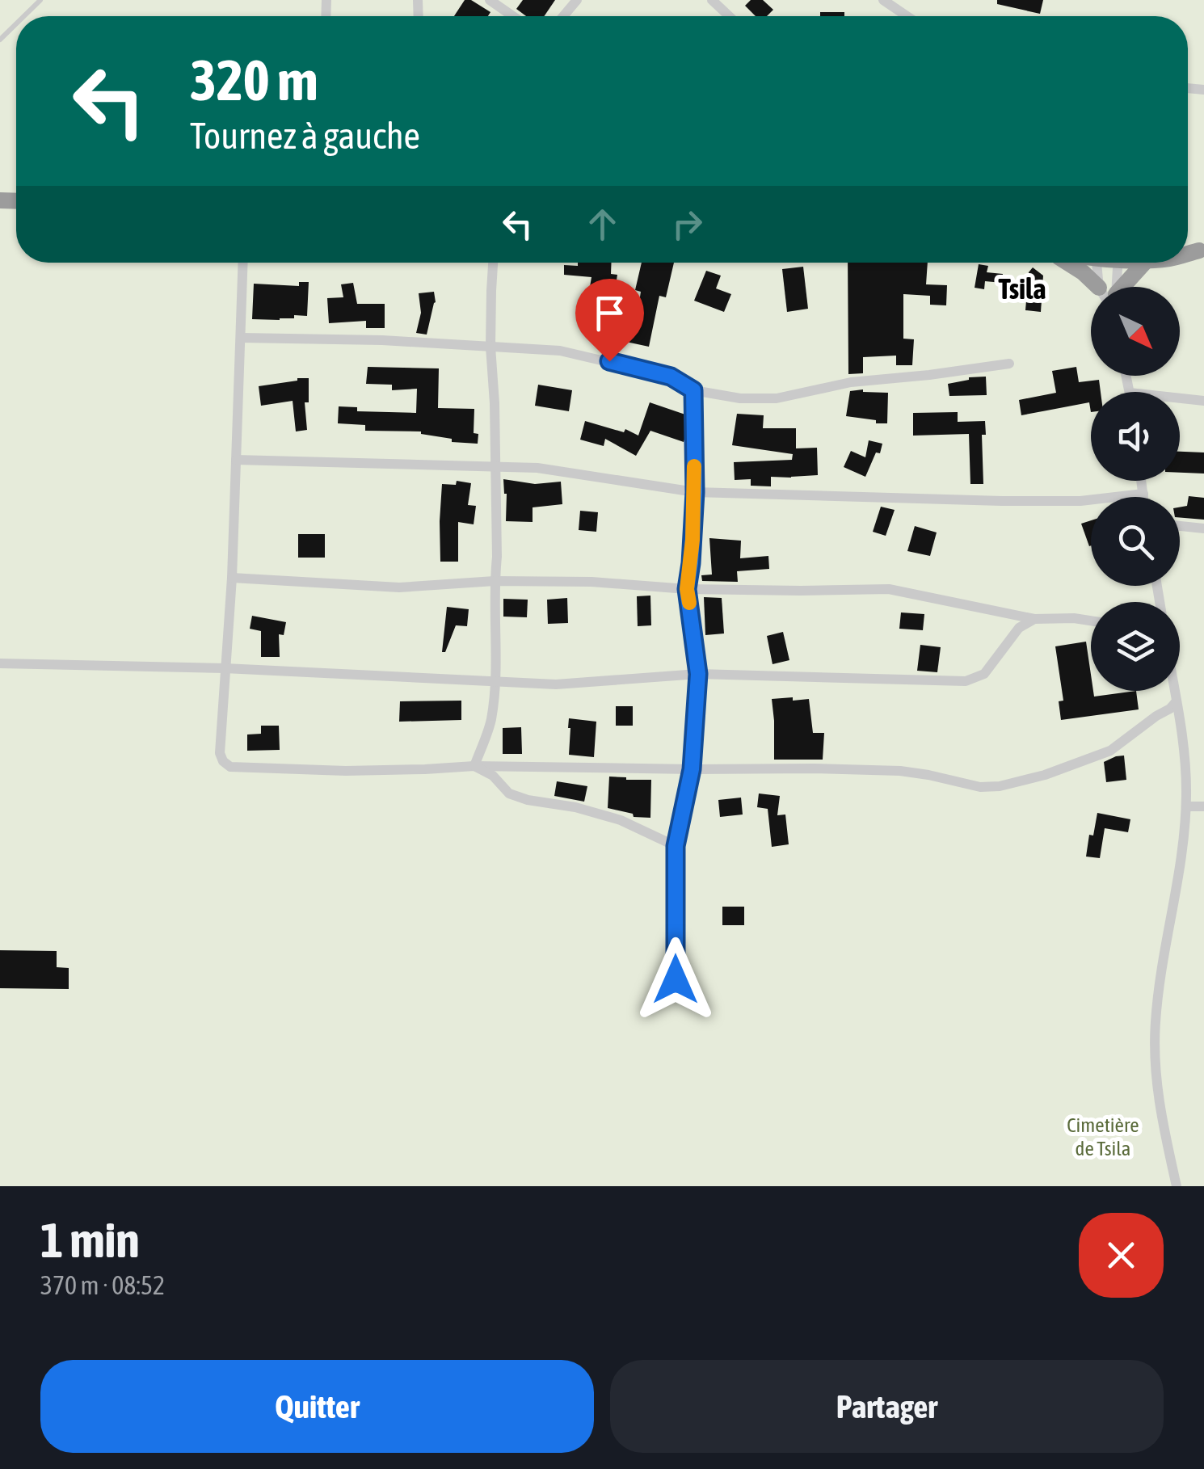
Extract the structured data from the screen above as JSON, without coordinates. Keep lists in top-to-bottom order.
{
  "districts": ["Tsila"],
  "parks": ["Cimetière de Tsila"],
  "north": "bottom right",
  "page": {
    "turn": ["320 m", "Tournez à gauche"],
    "heading": ["1 min", "370 m · 08:52"],
    "buttons": ["Quitter", "Partager"]
  }
}
